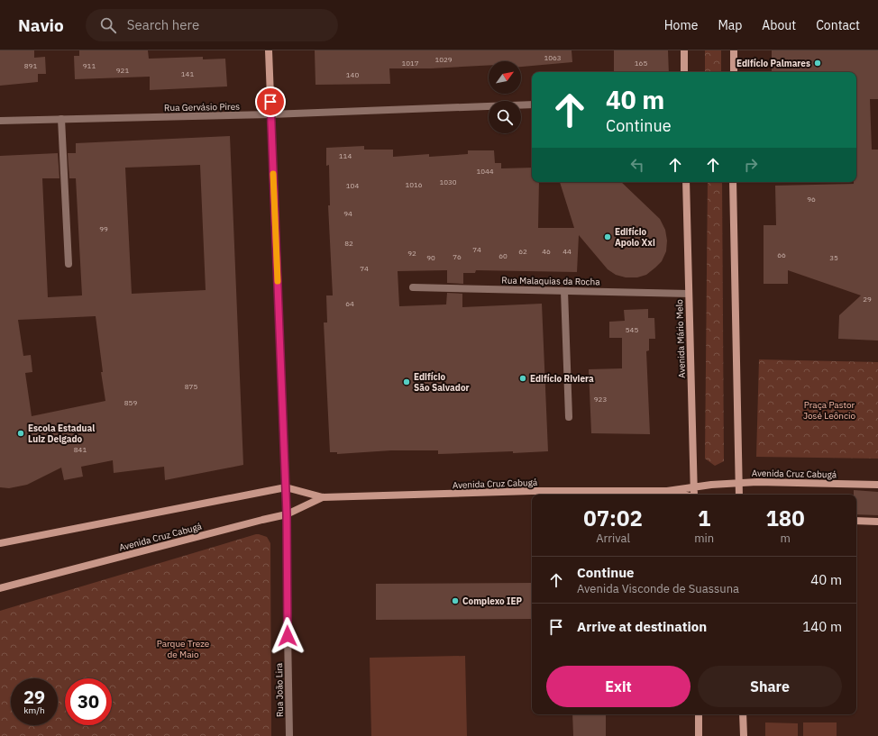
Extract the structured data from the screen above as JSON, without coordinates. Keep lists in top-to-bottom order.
{
  "streets": {
    "main road": ["Avenida Mário Melo", "Avenida Cruz Cabugá"],
    "street": ["Rua Gervásio Pires", "Rua Malaquias da Rocha", "Rua João Lira"]
  },
  "crossings": [
    ["Rua Malaquias da Rocha", "Avenida Mário Melo"],
    ["Avenida Mário Melo", "Avenida Cruz Cabugá"],
    ["Avenida Cruz Cabugá", "Rua João Lira"]
  ],
  "parks": ["Praça Pastor José Leôncio", "Parque Treze de Maio"],
  "places": [
    "Edifício Palmares",
    "Edifício Apolo Xxi",
    "Edifício Riviera",
    "Edifício São Salvador",
    "Escola Estadual Luiz Delgado",
    "Complexo IEP"
  ],
  "house_numbers": [
    "1063",
    "1029",
    "1017",
    "165",
    "891",
    "911",
    "921",
    "141",
    "140",
    "114",
    "1044",
    "1030",
    "1016",
    "104",
    "96",
    "94",
    "99",
    "82",
    "74",
    "62",
    "46",
    "44",
    "92",
    "66",
    "60",
    "76",
    "90",
    "35",
    "74",
    "29",
    "64",
    "545",
    "875",
    "923",
    "859",
    "841"
  ],
  "north": "top right",
  "page": {
    "header": "Navio",
    "search": "Search here",
    "nav": [
      "Home",
      "Map",
      "About",
      "Contact"
    ],
    "turn": ["40 m", "Continue"],
    "eta": [
      "07:02",
      "Arrival",
      "1",
      "min",
      "180",
      "m"
    ],
    "list": [
      {
        "name": "Continue",
        "note": "Avenida Visconde de Suassuna",
        "value": "40 m"
      },
      {
        "name": "Arrive at destination",
        "value": "140 m"
      }
    ],
    "buttons": ["Exit", "Share"],
    "speed": "29 km/h",
    "limit": "30"
  }
}
